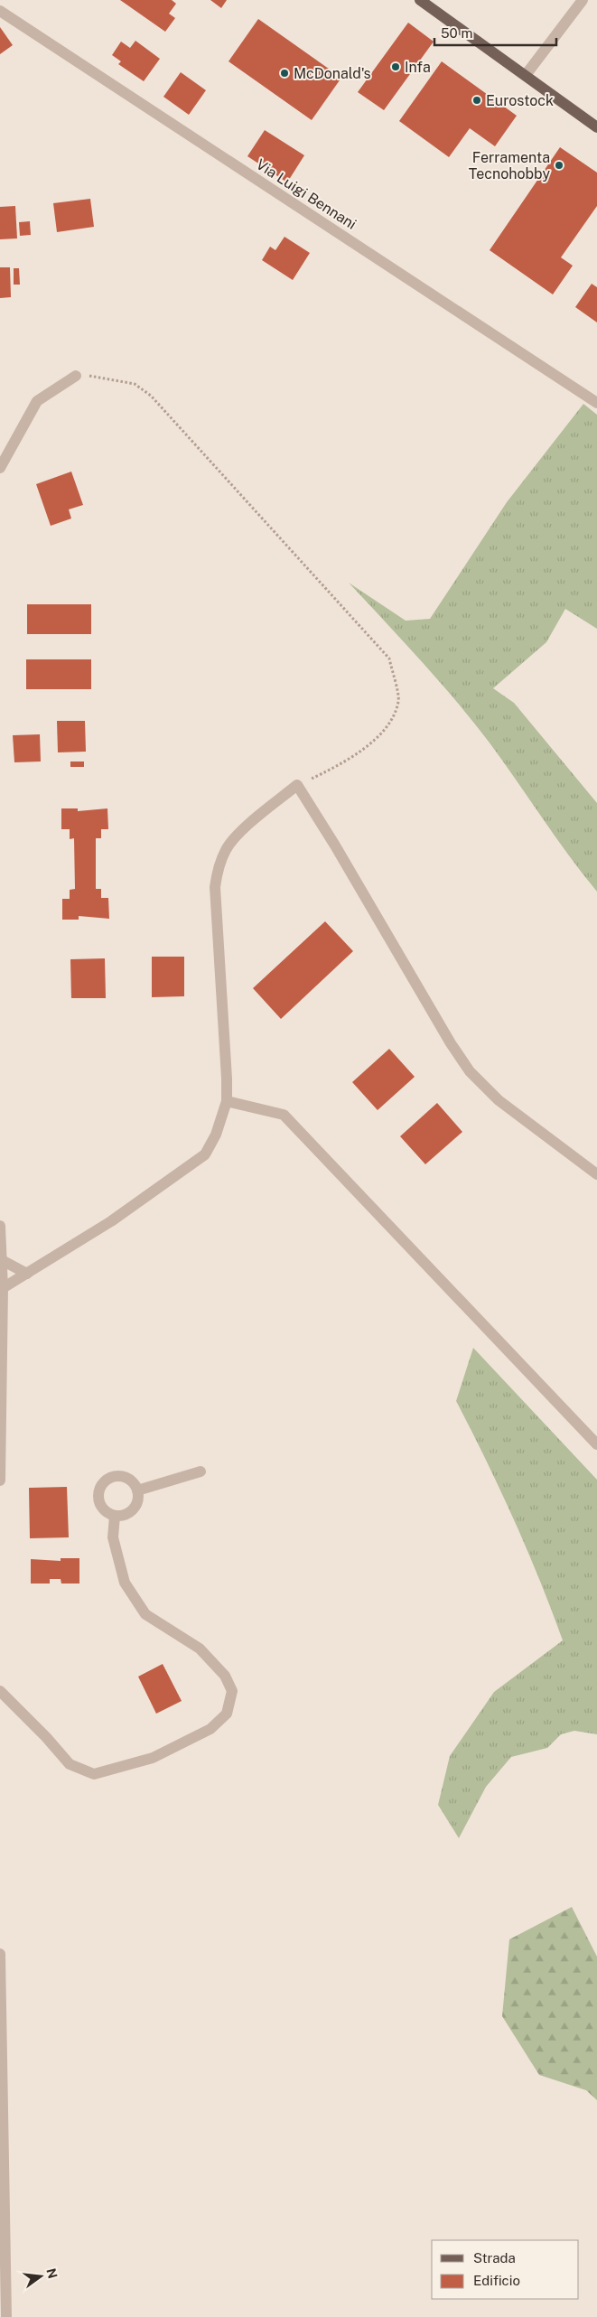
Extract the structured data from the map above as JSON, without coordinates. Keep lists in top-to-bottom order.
{
  "streets": {
    "street": ["Via Luigi Bennani"]
  },
  "places": [
    "Infa",
    "McDonald's",
    "Eurostock",
    "Ferramenta Tecnohobby"
  ],
  "legend": ["Strada", "Edificio"],
  "scale_bar": "50 m",
  "north": "right"
}
